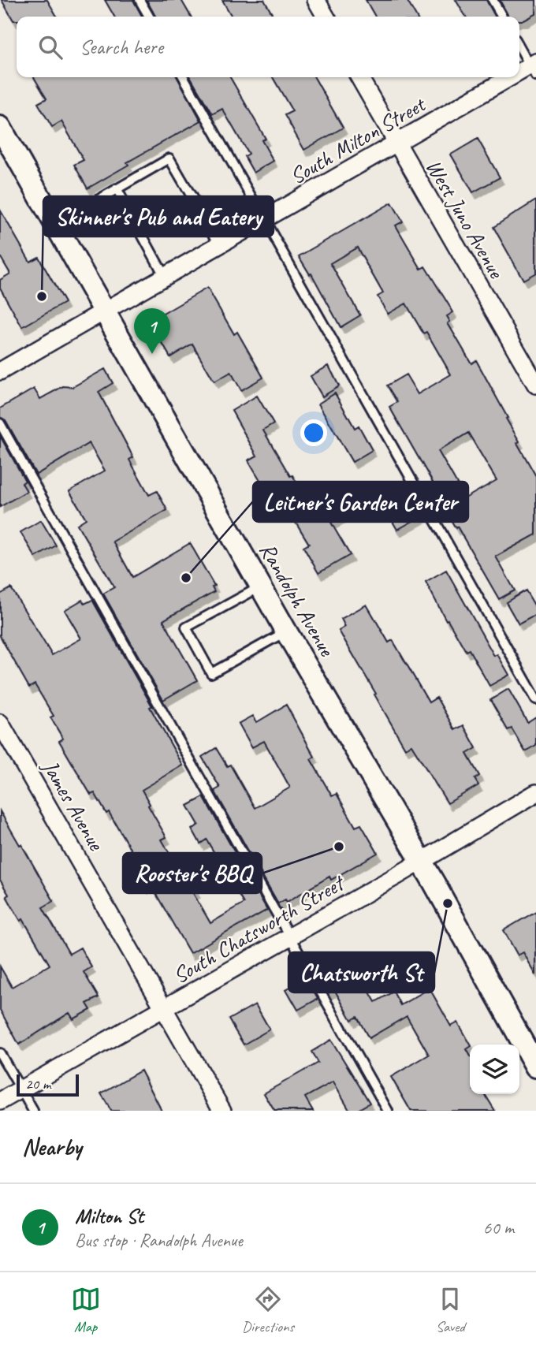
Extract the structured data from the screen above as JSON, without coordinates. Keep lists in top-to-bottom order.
{
  "streets": {
    "street": [
      "South Milton Street",
      "West Juno Avenue",
      "Randolph Avenue",
      "James Avenue",
      "South Chatsworth Street"
    ]
  },
  "crossings": [
    ["South Milton Street", "West Juno Avenue"],
    ["South Milton Street", "Randolph Avenue"],
    ["Randolph Avenue", "South Chatsworth Street"],
    ["James Avenue", "South Chatsworth Street"]
  ],
  "places": [
    "Skinner's Pub and Eatery",
    "Leitner's Garden Center",
    "Rooster's BBQ",
    "Chatsworth St"
  ],
  "scale_bar": "20 m",
  "page": {
    "search": "Search here",
    "pins": "1",
    "scale": "20 m",
    "heading": "Nearby",
    "list": [
      {
        "mark": "1",
        "name": "Milton St",
        "note": "Bus stop · Randolph Avenue",
        "value": "60 m"
      }
    ],
    "nav": ["Map", "Directions", "Saved"]
  }
}
